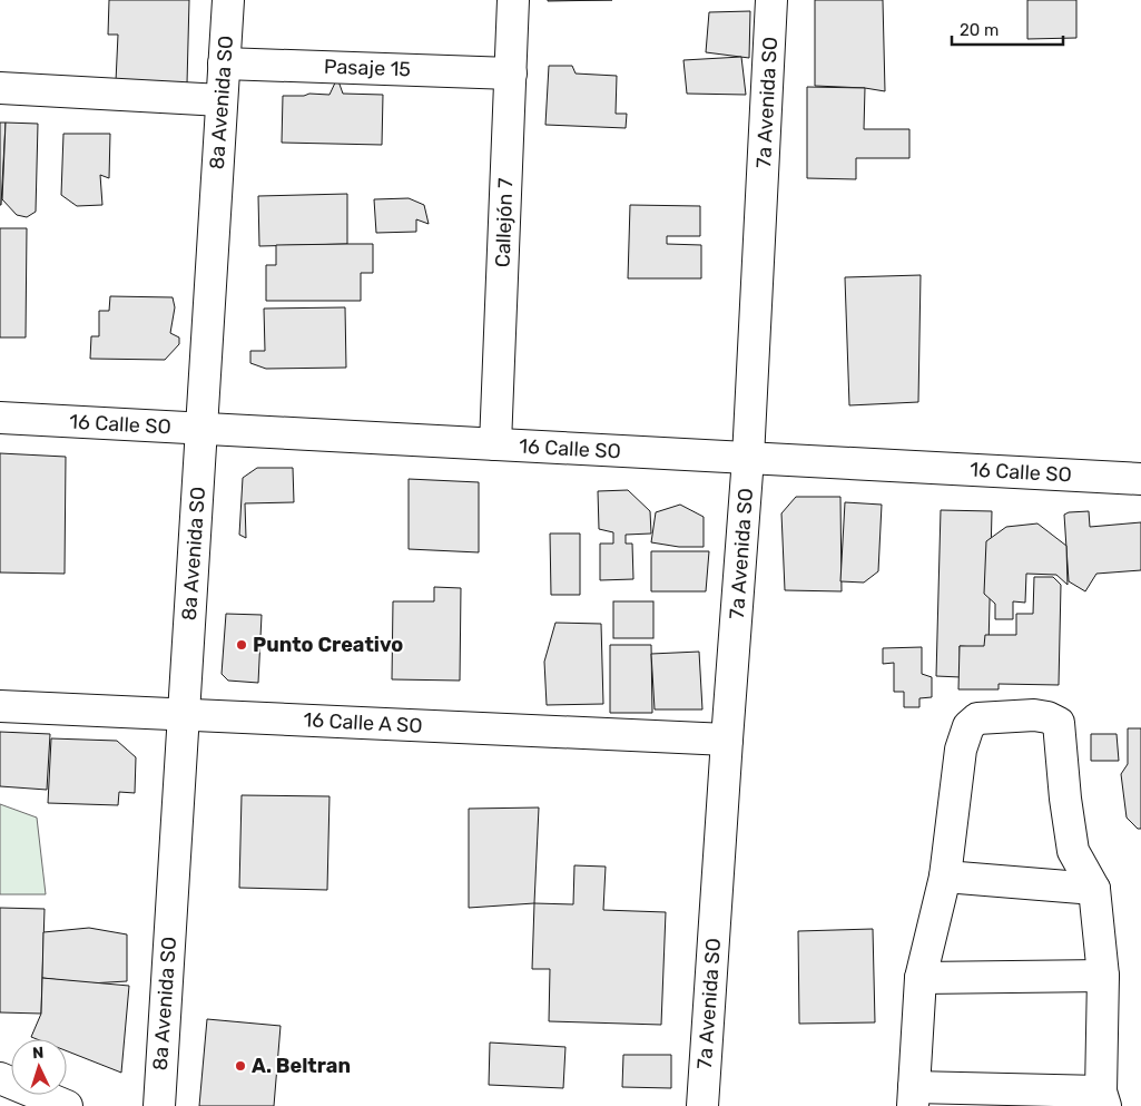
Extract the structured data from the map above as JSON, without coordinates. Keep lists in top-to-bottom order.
{
  "streets": {
    "main road": [
      "Pasaje 15",
      "8a Avenida SO",
      "7a Avenida SO",
      "Callejón 7",
      "16 Calle SO",
      "16 Calle A SO"
    ]
  },
  "crossings": [
    ["Pasaje 15", "8a Avenida SO"],
    ["Pasaje 15", "Callejón 7"],
    ["8a Avenida SO", "16 Calle SO"],
    ["8a Avenida SO", "16 Calle A SO"],
    ["7a Avenida SO", "16 Calle SO"],
    ["7a Avenida SO", "16 Calle A SO"],
    ["Callejón 7", "16 Calle SO"]
  ],
  "places": ["Punto Creativo", "A. Beltran"],
  "scale_bar": "20 m",
  "north": "top"
}
